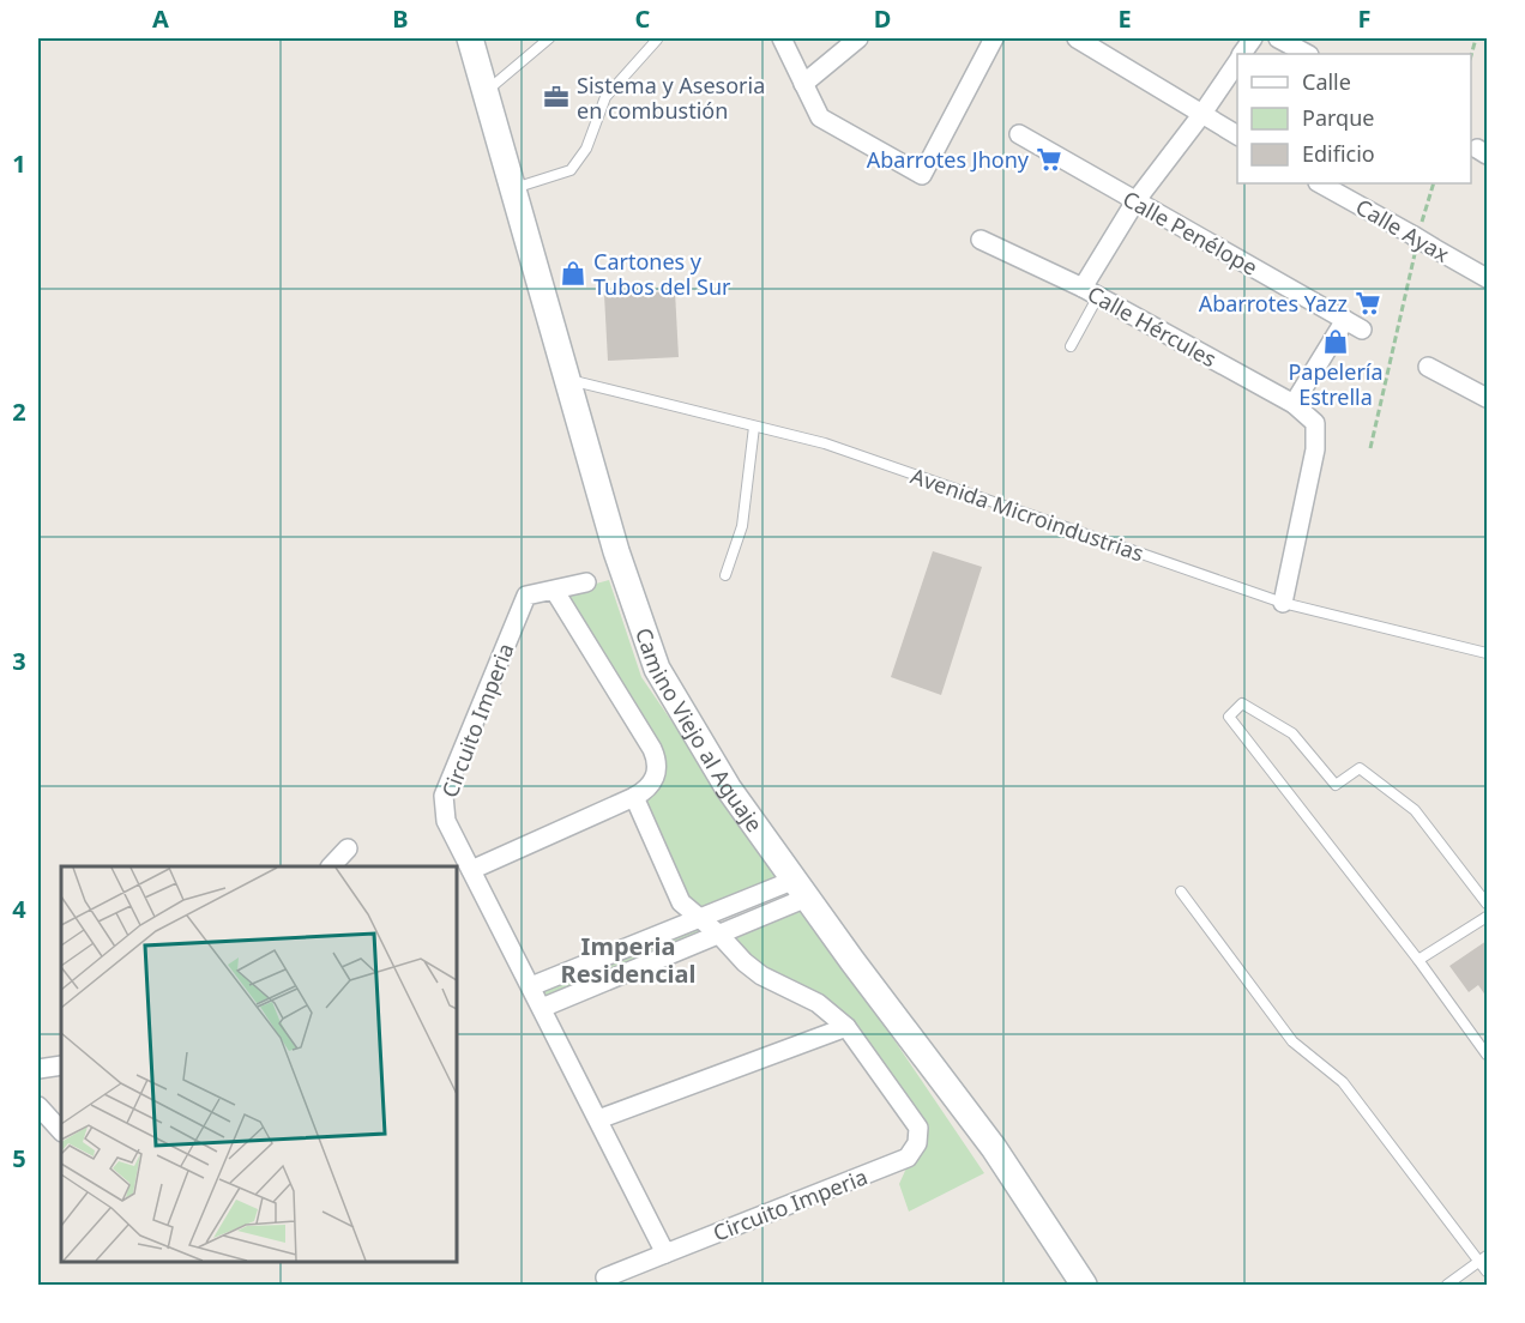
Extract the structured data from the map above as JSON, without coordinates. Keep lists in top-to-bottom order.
{
  "streets": {
    "street": [
      "Calle Ayax",
      "Calle Penélope",
      "Calle Hércules",
      "Circuito Imperia",
      "Camino Viejo al Aguaje"
    ],
    "lane": ["Avenida Microindustrias"]
  },
  "crossings": [
    ["Calle Hércules", "Avenida Microindustrias"],
    ["Avenida Microindustrias", "Camino Viejo al Aguaje"]
  ],
  "districts": ["Imperia Residencial"],
  "places": {
    "office": ["Sistema y Asesoria en combustión"],
    "supermarket": ["Abarrotes Jhony", "Abarrotes Yazz"],
    "shop": ["Cartones y Tubos del Sur", "Papelería Estrella"]
  },
  "legend": ["Calle", "Parque", "Edificio"],
  "grid": {
    "columns": [
      "A",
      "B",
      "C",
      "D",
      "E",
      "F"
    ],
    "rows": [
      "1",
      "2",
      "3",
      "4",
      "5"
    ]
  }
}
